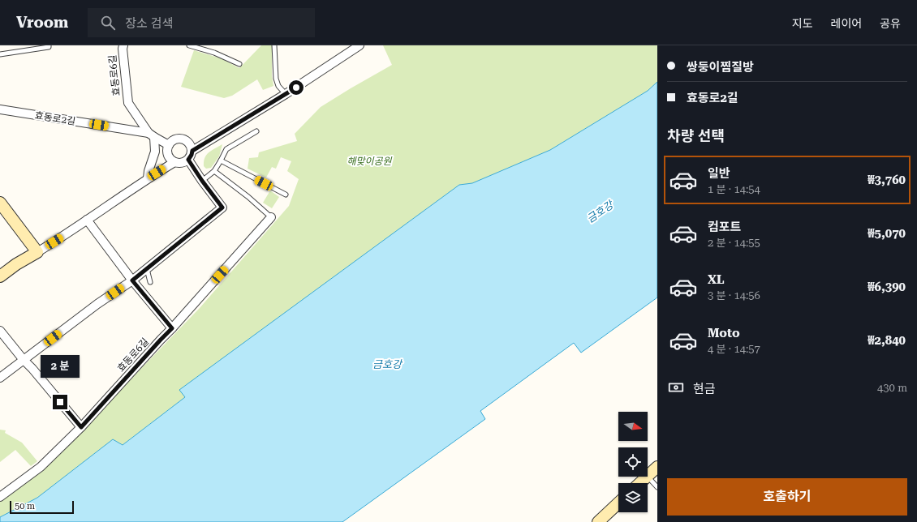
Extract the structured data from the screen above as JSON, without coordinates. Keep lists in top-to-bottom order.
{
  "streets": {
    "street": ["효동로6길", "효동로2길"]
  },
  "crossings": [
    ["효동로6길", "효동로2길"]
  ],
  "water": ["금호강"],
  "parks": ["해맞이공원"],
  "scale_bar": "50 m",
  "north": "right",
  "page": {
    "header": "Vroom",
    "search": "장소 검색",
    "nav": ["지도", "레이어", "공유"],
    "banner": ["쌍둥이찜질방", "효동로2길"],
    "heading": "차량 선택",
    "list": [
      {
        "name": "일반",
        "note": "1 분 · 14:54",
        "value": "₩3,760"
      },
      {
        "name": "컴포트",
        "note": "2 분 · 14:55",
        "value": "₩5,070"
      },
      {
        "name": "XL",
        "note": "3 분 · 14:56",
        "value": "₩6,390"
      },
      {
        "name": "Moto",
        "note": "4 분 · 14:57",
        "value": "₩2,840"
      }
    ],
    "bubble": "2 분",
    "pay": ["현금", "430 m"],
    "buttons": "호출하기",
    "scale": "50 m"
  }
}
